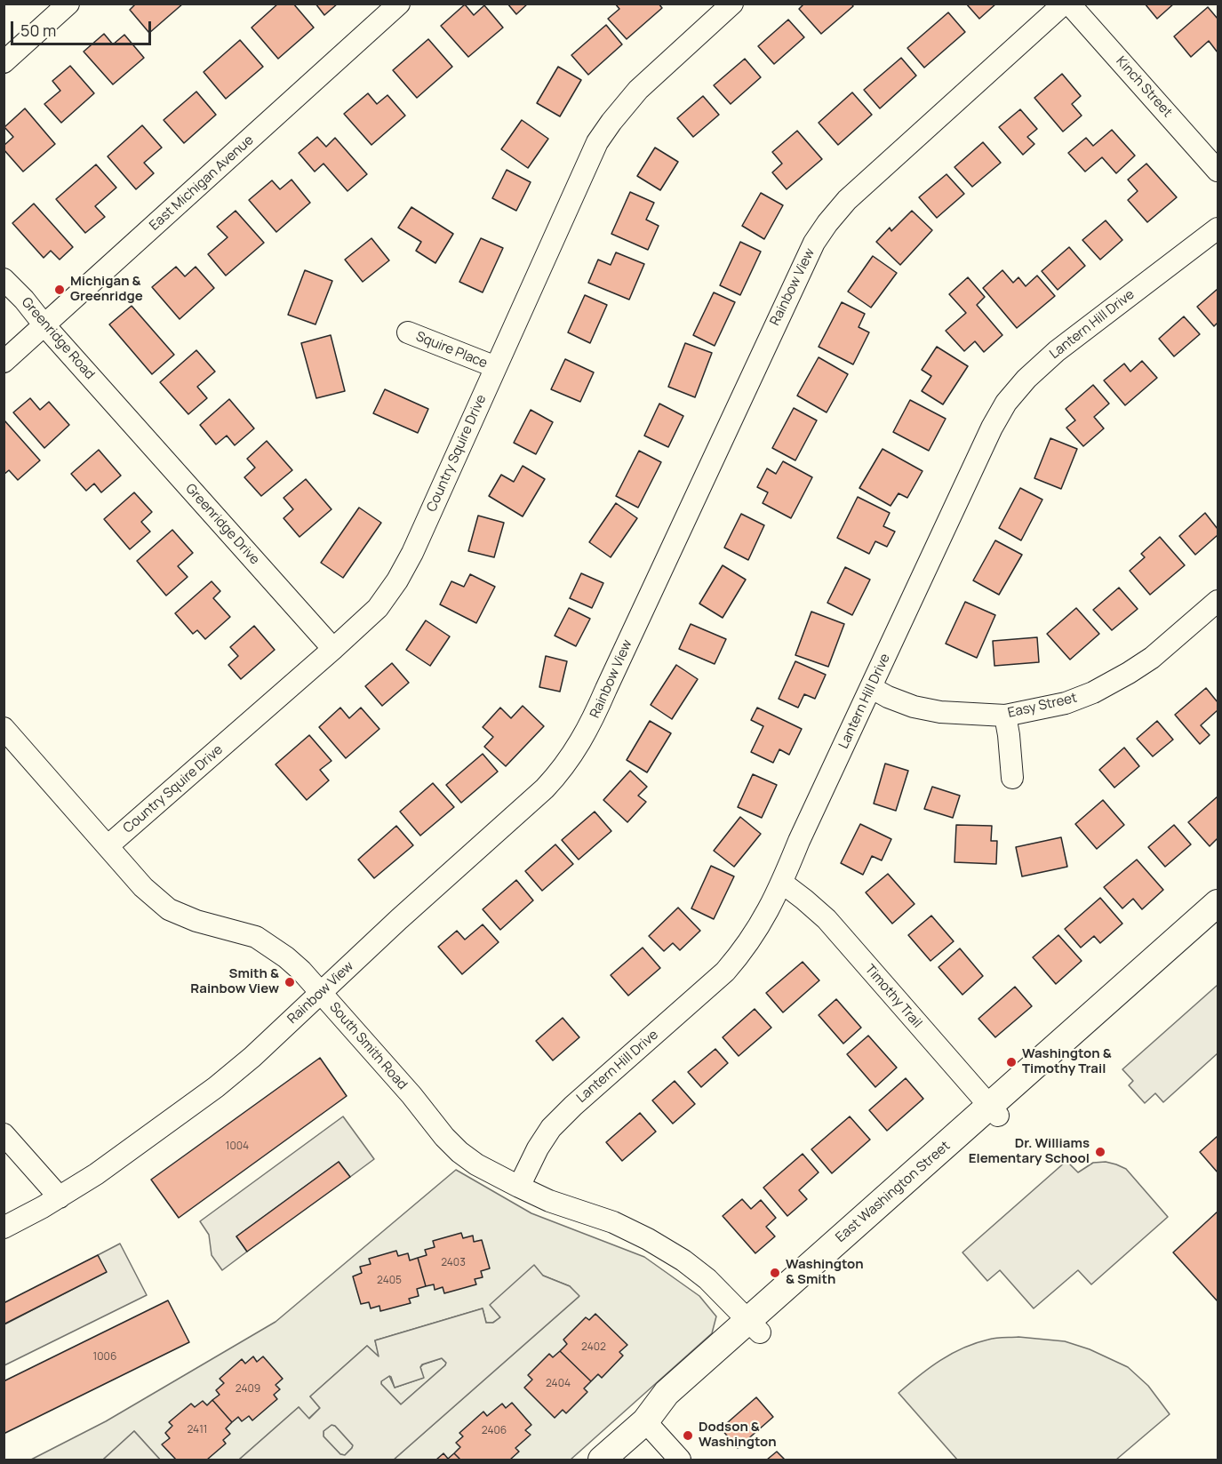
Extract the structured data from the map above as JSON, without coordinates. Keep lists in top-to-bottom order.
{
  "streets": {
    "main road": ["East Washington Street"],
    "street": [
      "Kinch Street",
      "East Michigan Avenue",
      "Rainbow View",
      "Lantern Hill Drive",
      "Greenridge Road",
      "Squire Place",
      "Country Squire Drive",
      "Greenridge Drive",
      "Easy Street",
      "Timothy Trail",
      "South Smith Road"
    ]
  },
  "crossings": [
    ["East Michigan Avenue", "Greenridge Road"],
    ["Rainbow View", "South Smith Road"],
    ["Lantern Hill Drive", "Easy Street"],
    ["Lantern Hill Drive", "Timothy Trail"],
    ["Lantern Hill Drive", "South Smith Road"],
    ["Greenridge Road", "Greenridge Drive"],
    ["Squire Place", "Country Squire Drive"],
    ["Country Squire Drive", "Greenridge Drive"],
    ["Country Squire Drive", "South Smith Road"],
    ["Timothy Trail", "East Washington Street"],
    ["South Smith Road", "East Washington Street"]
  ],
  "places": [
    "Michigan & Greenridge",
    "Smith & Rainbow View",
    "Washington & Timothy Trail",
    "Dr. Williams Elementary School",
    "Washington & Smith",
    "Dodson & Washington"
  ],
  "house_numbers": [
    "1004",
    "2403",
    "2405",
    "2402",
    "1006",
    "2404",
    "2409",
    "2411",
    "2406"
  ],
  "scale_bar": "50 m"
}
